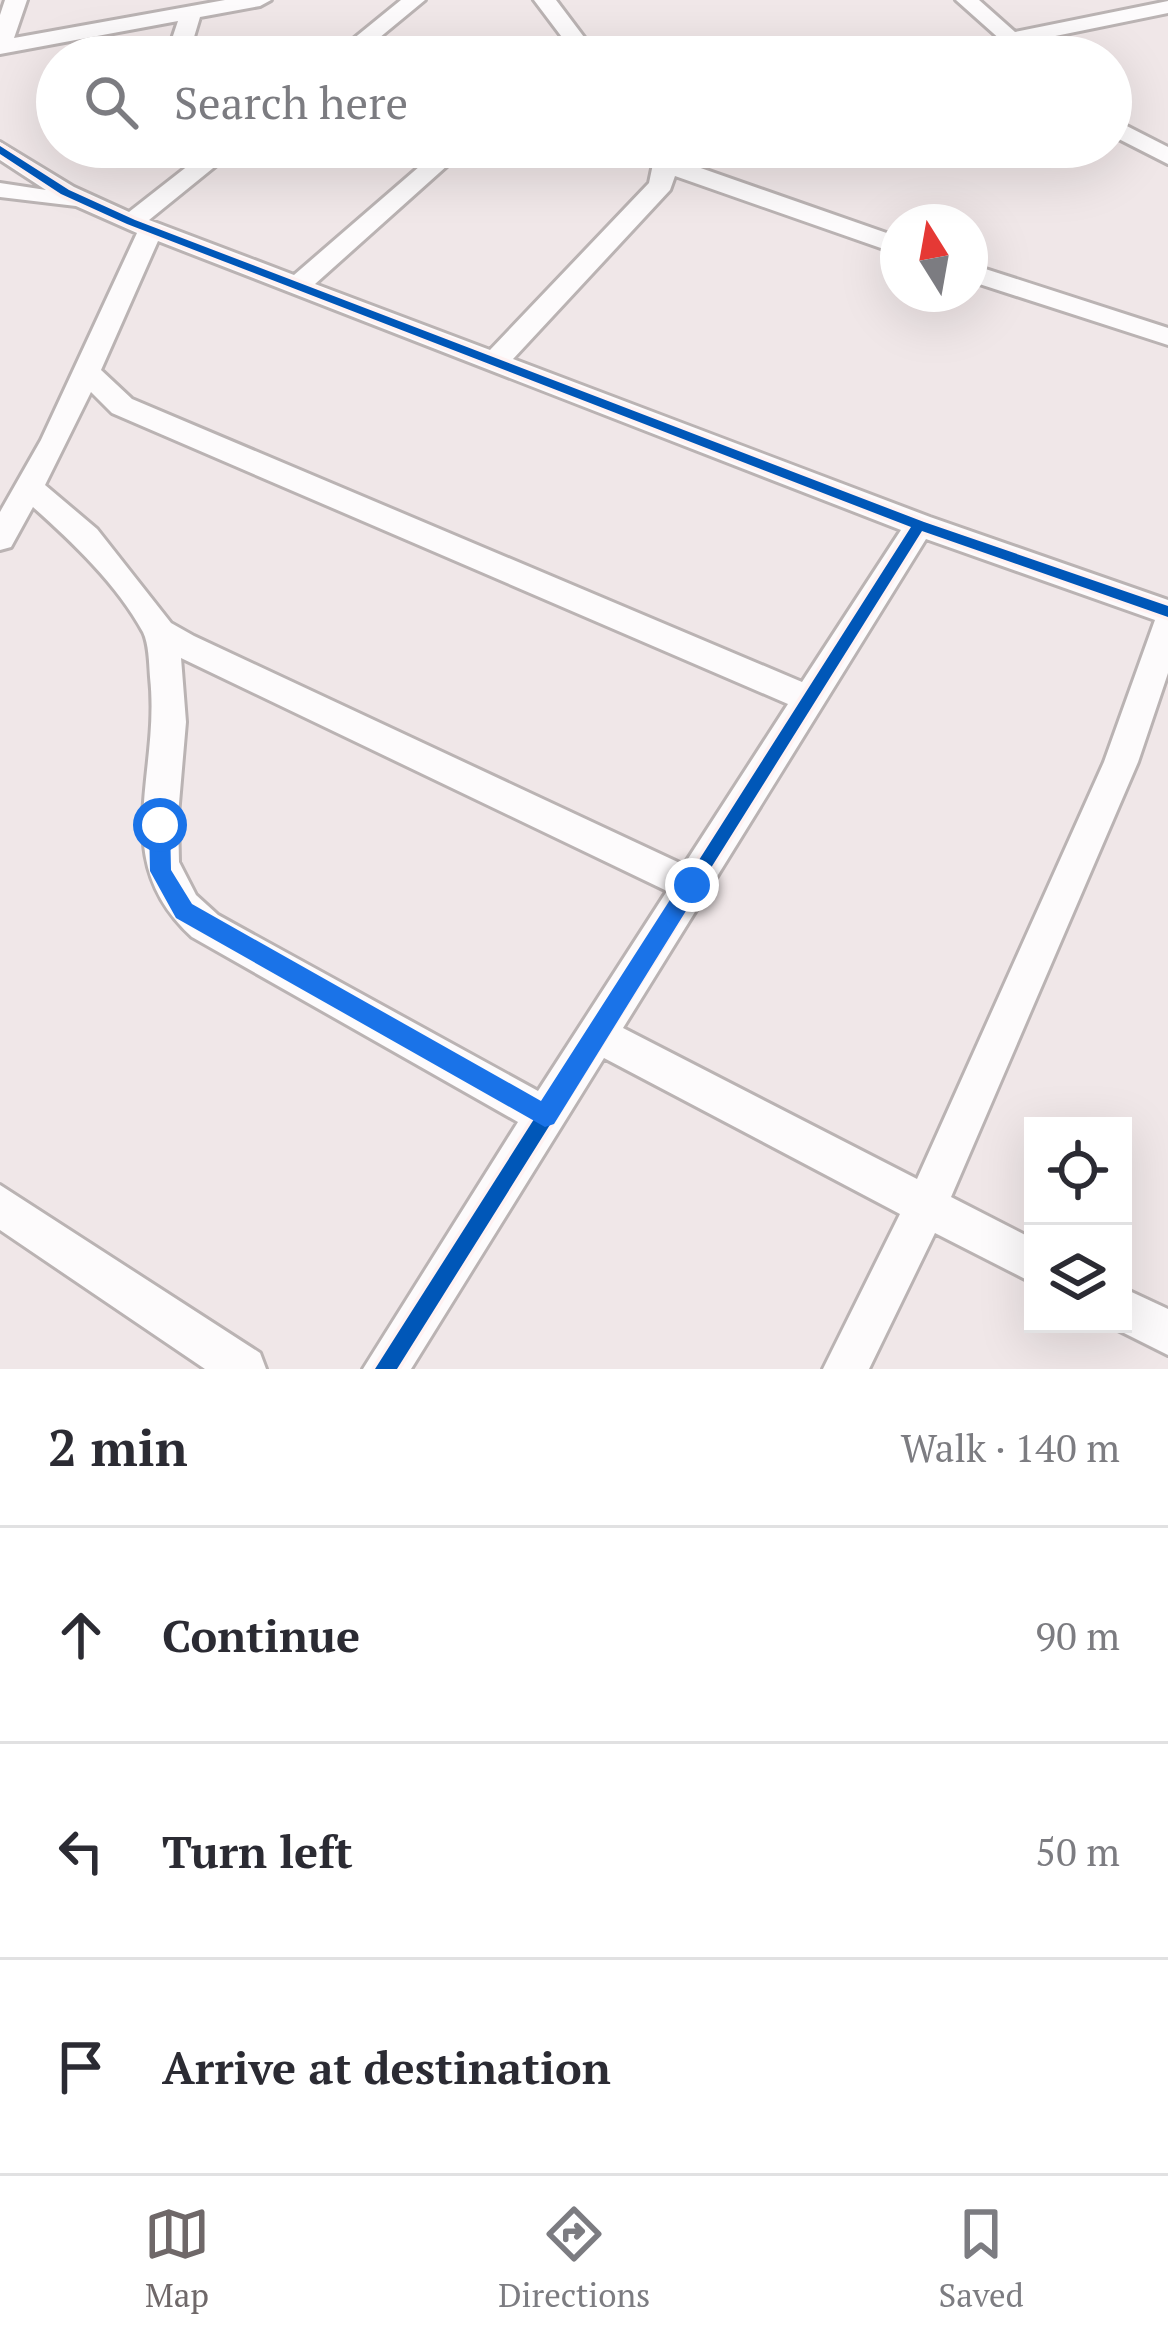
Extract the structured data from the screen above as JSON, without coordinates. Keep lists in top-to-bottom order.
{
  "north": "top",
  "page": {
    "search": "Search here",
    "heading": ["2 min", "Walk · 140 m"],
    "list": [
      ["Continue", "90 m"],
      ["Turn left", "50 m"],
      "Arrive at destination"
    ],
    "nav": ["Map", "Directions", "Saved"]
  }
}
